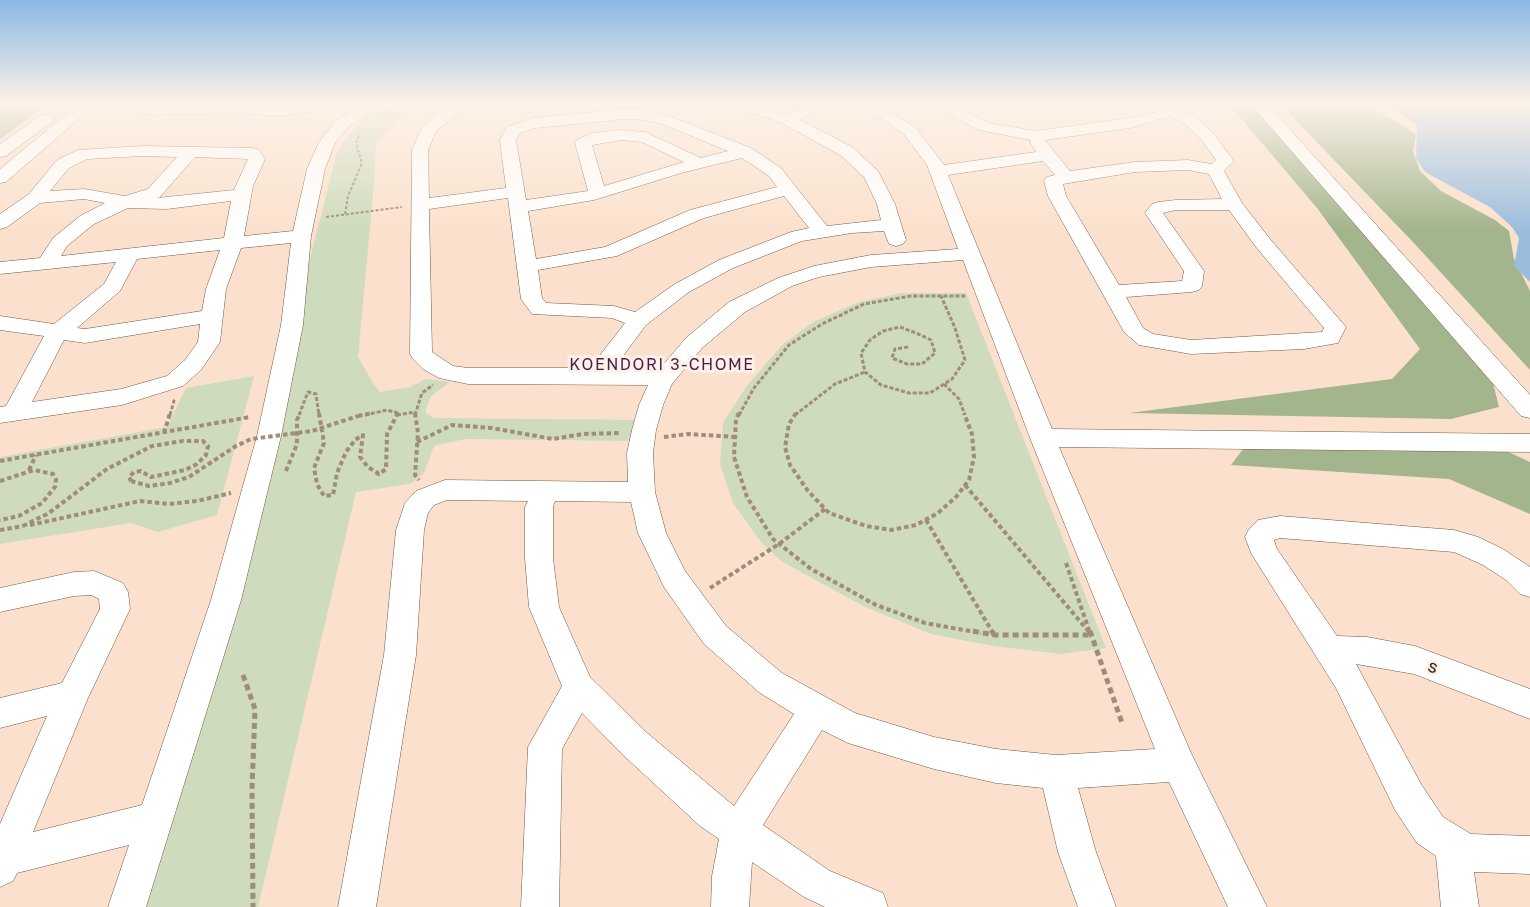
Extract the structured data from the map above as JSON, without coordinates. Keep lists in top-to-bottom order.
{
  "streets": {
    "street": ["s"]
  },
  "districts": ["KOENDORI 3-CHOME"]
}
